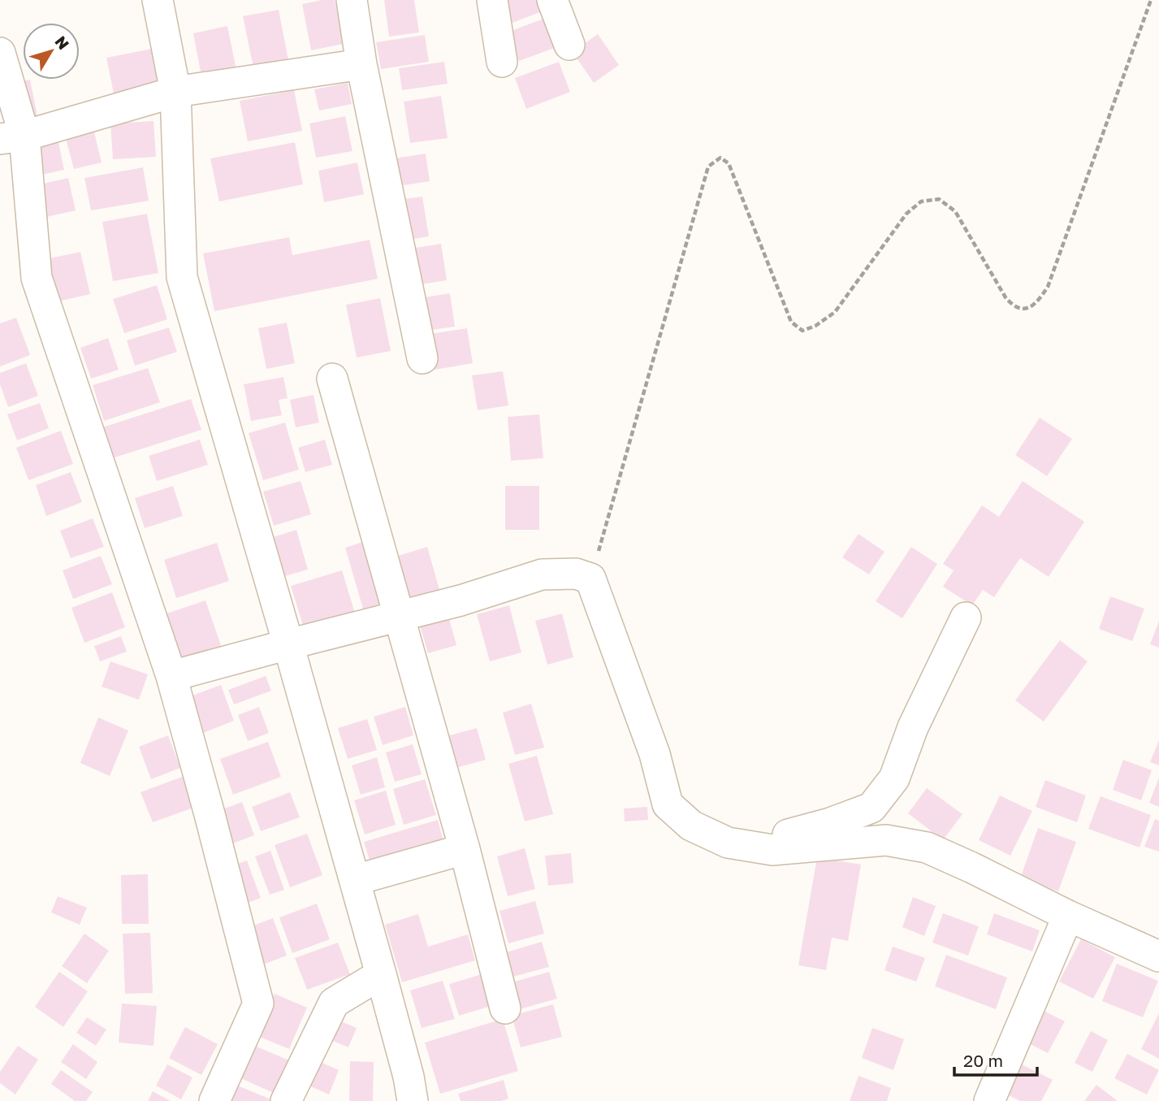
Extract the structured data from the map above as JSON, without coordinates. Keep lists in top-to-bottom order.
{
  "scale_bar": "20 m",
  "north": "top right"
}
